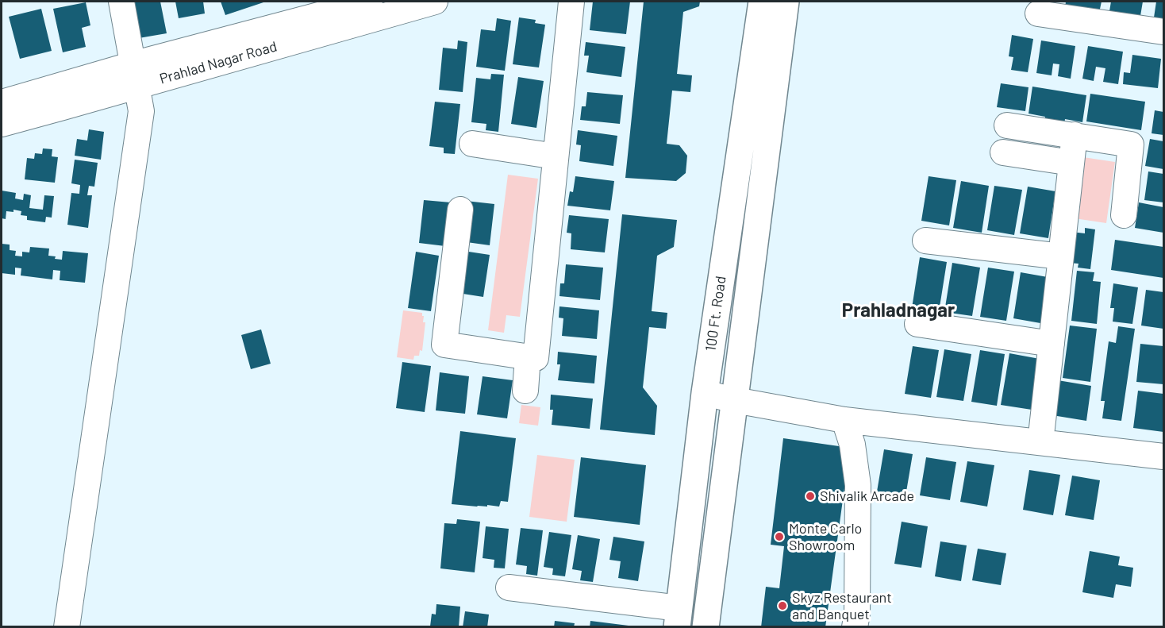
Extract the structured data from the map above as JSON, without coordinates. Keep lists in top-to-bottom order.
{
  "streets": {
    "main road": ["100 Ft. Road"],
    "street": ["Prahlad Nagar Road"]
  },
  "districts": ["Prahladnagar"],
  "places": ["Shivalik Arcade", "Monte Carlo Showroom", "Skyz Restaurant and Banquet"]
}
